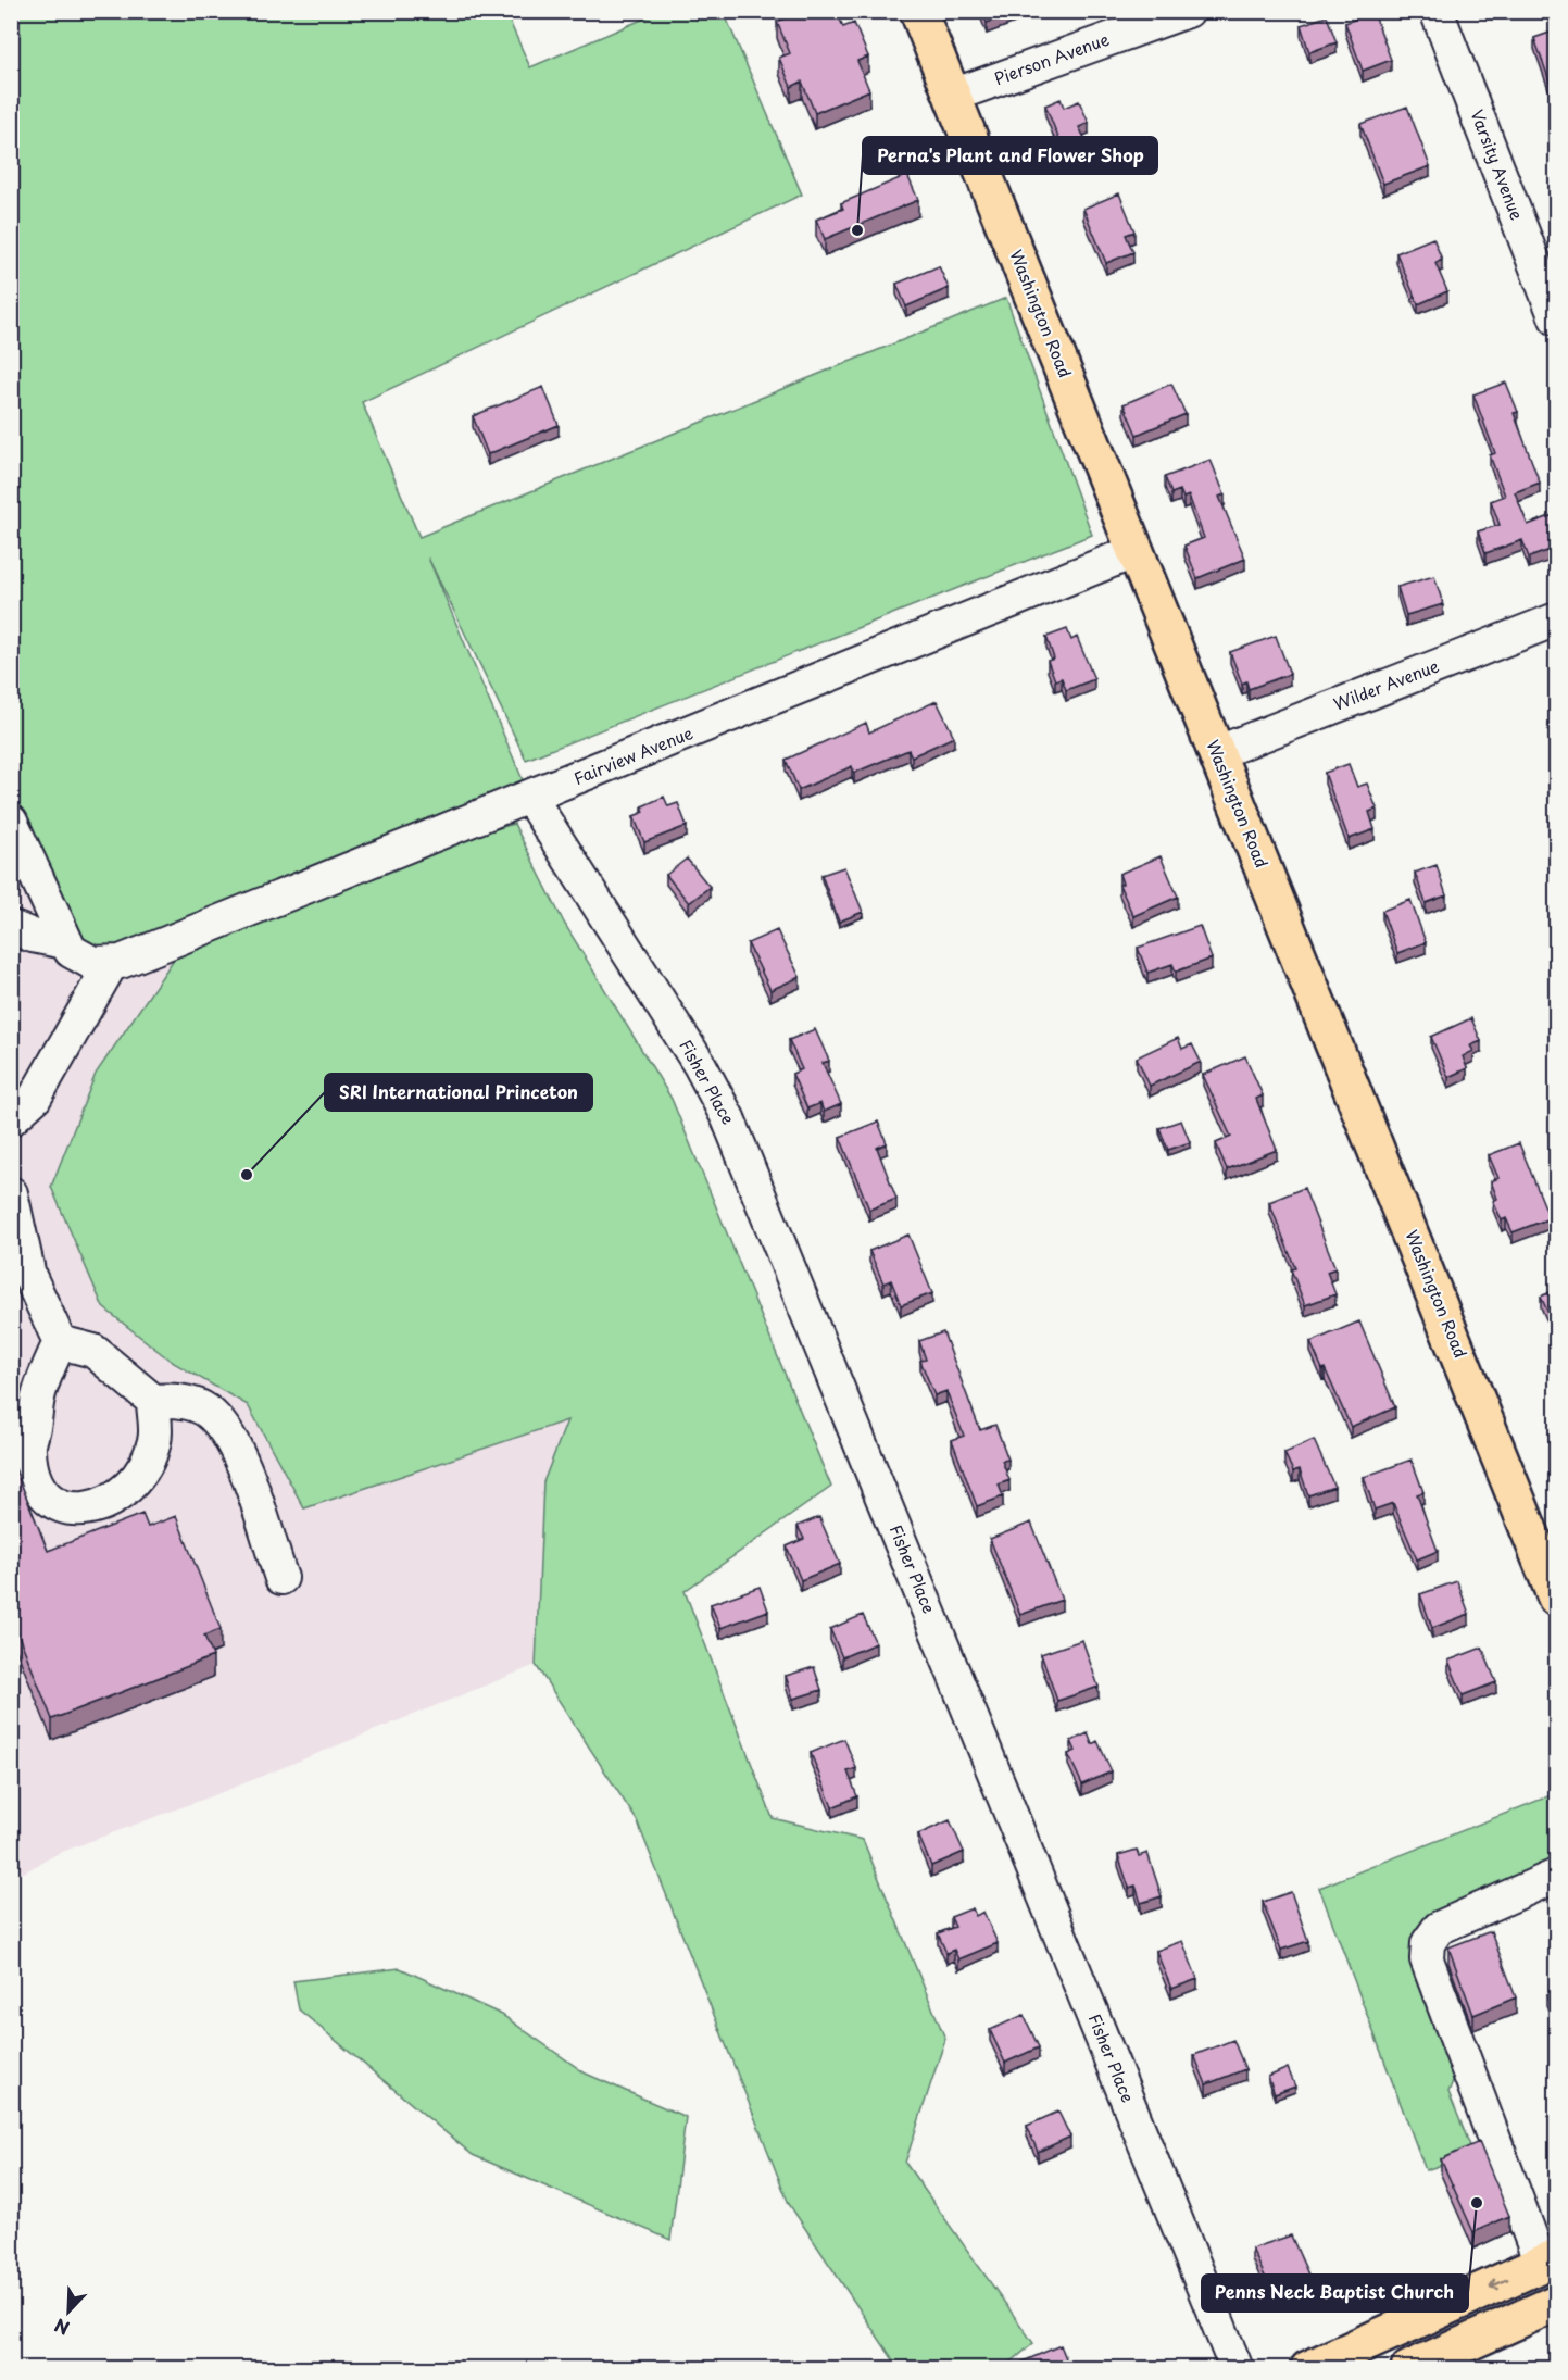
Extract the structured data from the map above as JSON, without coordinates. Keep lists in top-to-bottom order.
{
  "streets": {
    "main road": ["Washington Road"],
    "street": [
      "Pierson Avenue",
      "Varsity Avenue",
      "Wilder Avenue",
      "Fairview Avenue",
      "Fisher Place"
    ]
  },
  "crossings": [
    ["Pierson Avenue", "Washington Road"],
    ["Washington Road", "Wilder Avenue"],
    ["Washington Road", "Fairview Avenue"],
    ["Fairview Avenue", "Fisher Place"]
  ],
  "places": ["Perna's Plant and Flower Shop", "SRI International Princeton", "Penns Neck Baptist Church"],
  "north": "bottom left"
}
